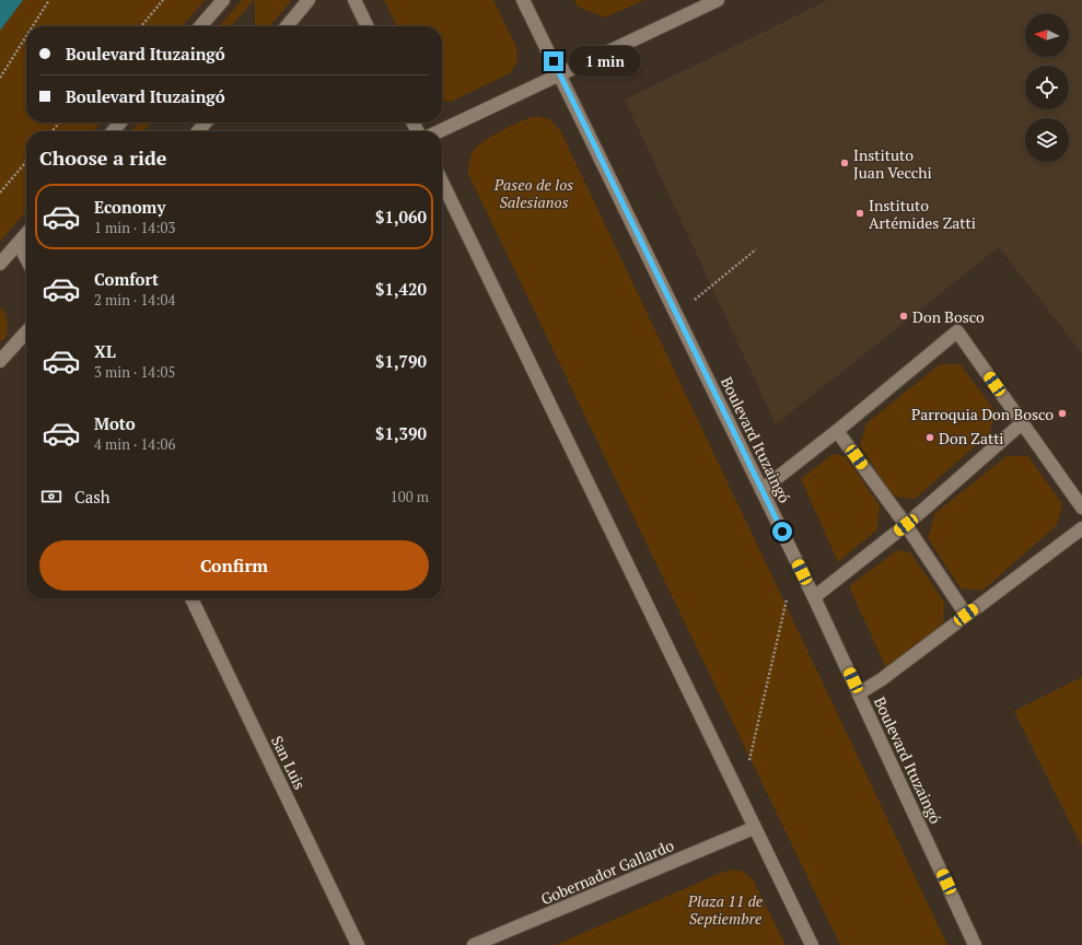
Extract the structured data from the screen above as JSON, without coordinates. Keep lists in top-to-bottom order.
{
  "streets": {
    "main road": ["Boulevard Ituzaingó", "San Luis", "Gobernador Gallardo"]
  },
  "parks": ["Paseo de los Salesianos", "Plaza 11 de Septiembre"],
  "places": [
    "Instituto Juan Vecchi",
    "Instituto Artémides Zatti",
    "Don Bosco",
    "Parroquia Don Bosco",
    "Don Zatti"
  ],
  "north": "left",
  "page": {
    "banner": ["Boulevard Ituzaingó", "Boulevard Ituzaingó"],
    "bubble": "1 min",
    "heading": "Choose a ride",
    "list": [
      {
        "name": "Economy",
        "note": "1 min · 14:03",
        "value": "$1,060"
      },
      {
        "name": "Comfort",
        "note": "2 min · 14:04",
        "value": "$1,420"
      },
      {
        "name": "XL",
        "note": "3 min · 14:05",
        "value": "$1,790"
      },
      {
        "name": "Moto",
        "note": "4 min · 14:06",
        "value": "$1,390"
      }
    ],
    "pay": ["Cash", "100 m"],
    "buttons": "Confirm"
  }
}
